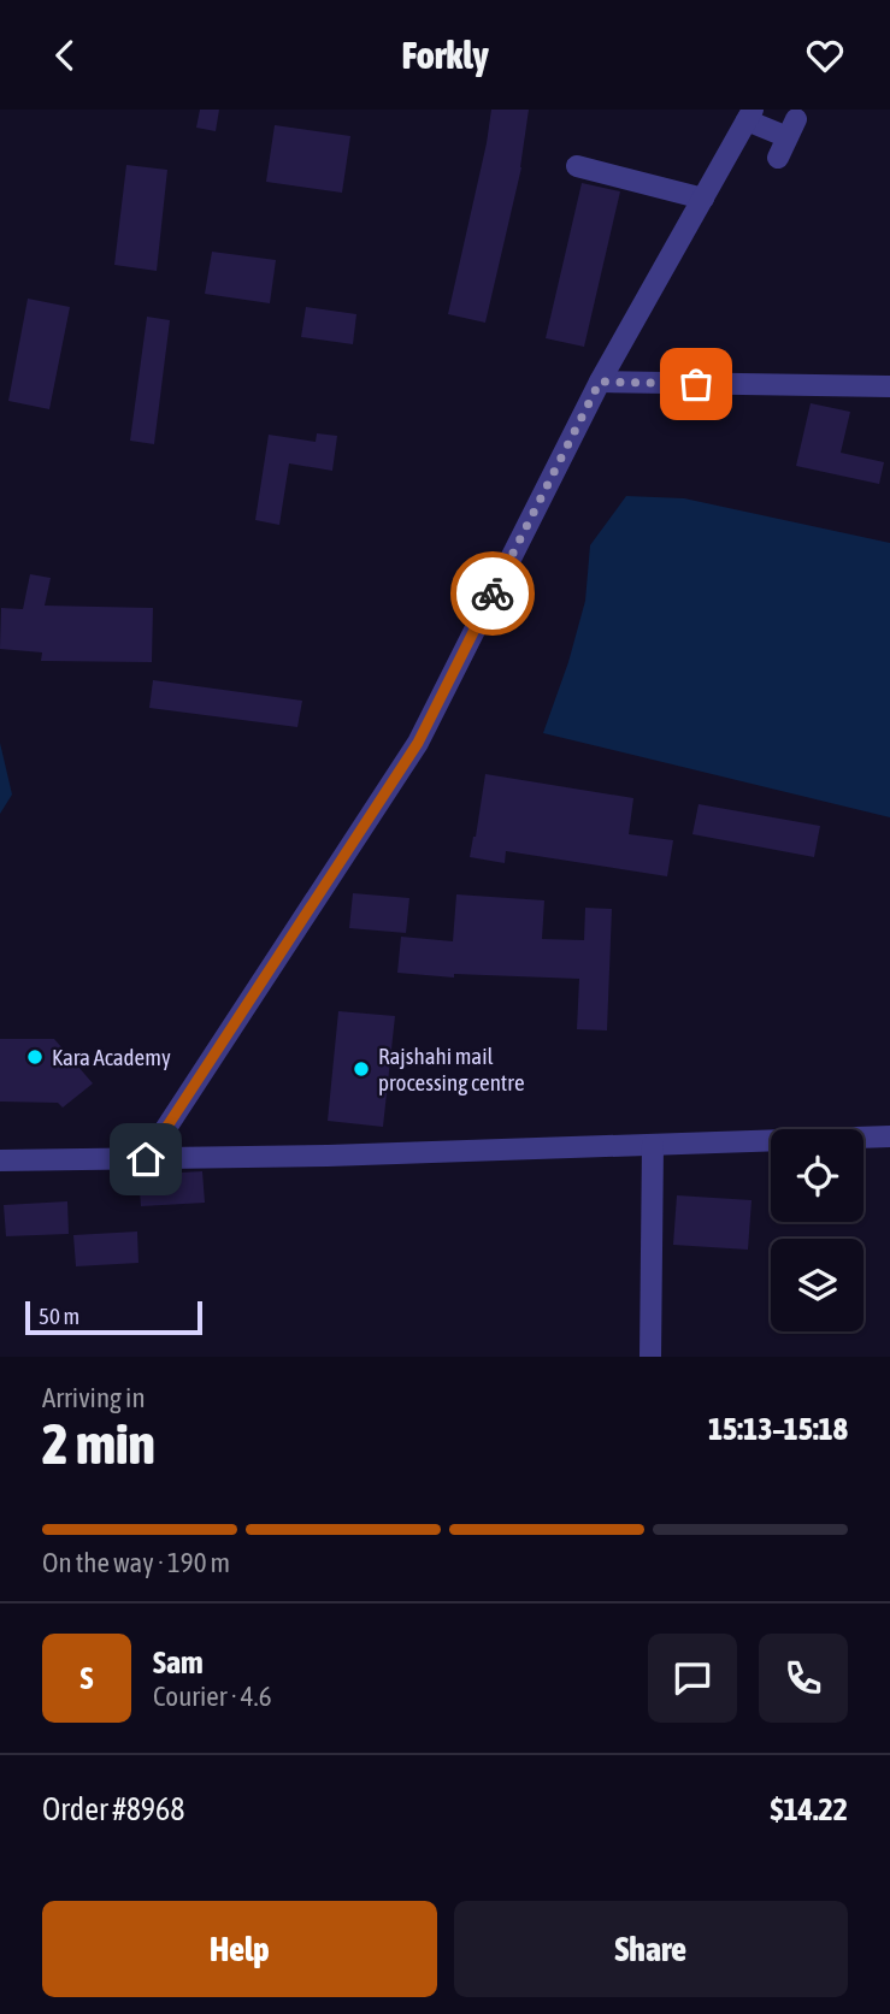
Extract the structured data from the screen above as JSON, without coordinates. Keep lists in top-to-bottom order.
{
  "places": ["Kara Academy", "Rajshahi mail processing centre"],
  "scale_bar": "50 m",
  "page": {
    "header": "Forkly",
    "scale": "50 m",
    "heading": ["2 min", "Arriving in", "15:13–15:18"],
    "panel": [
      "Sam",
      "Courier · 4.6",
      "Order #8968",
      "$14.22"
    ],
    "bar": "On the way · 190 m",
    "round": "S",
    "buttons": ["Help", "Share"]
  }
}
